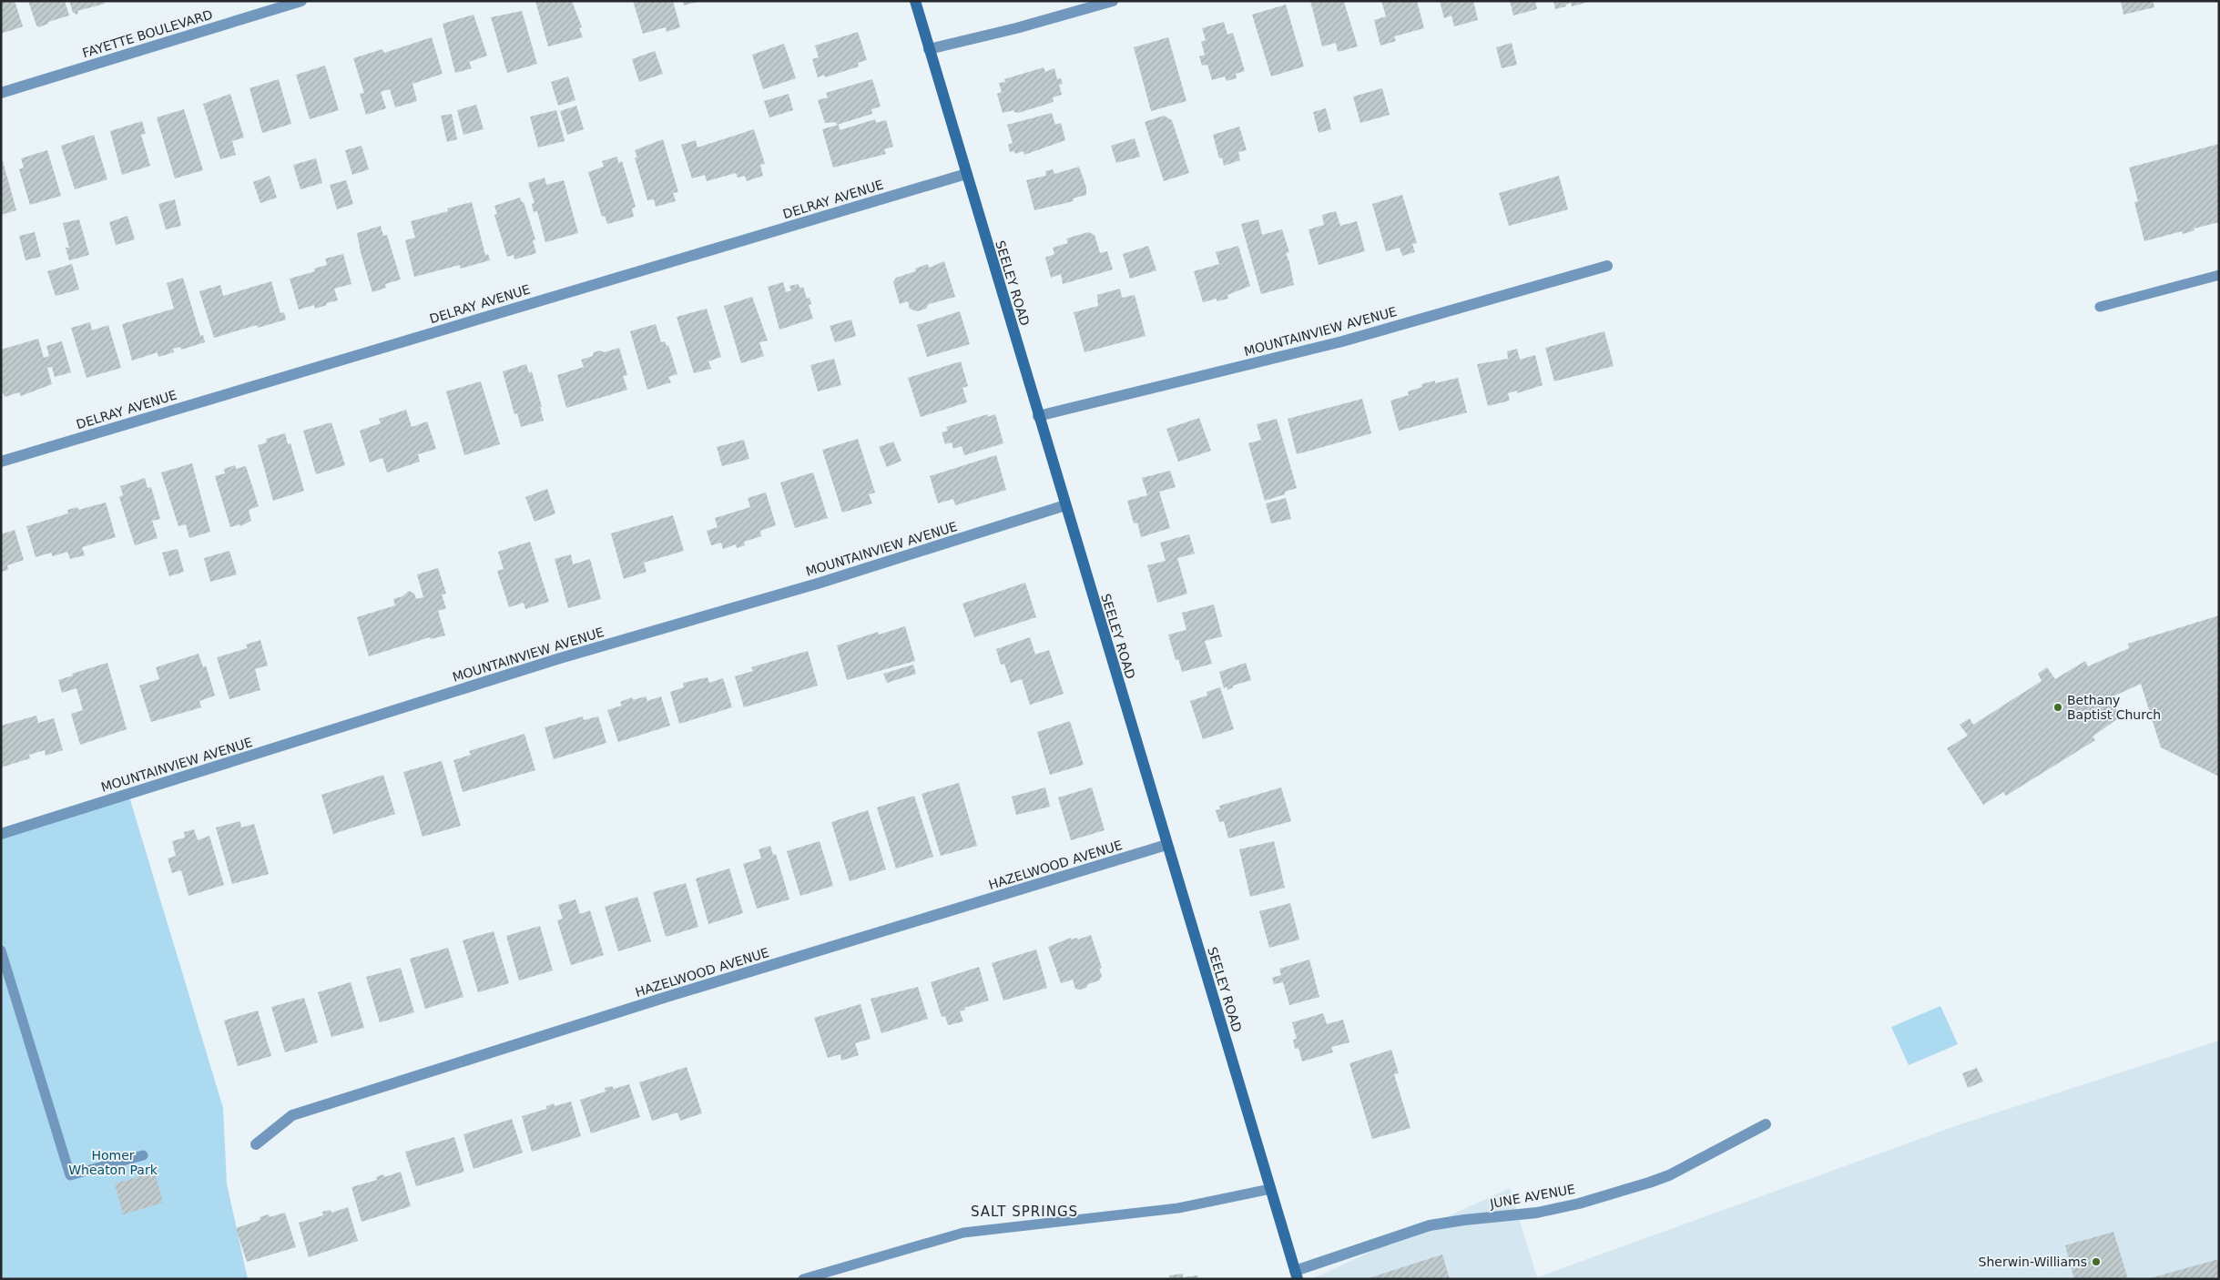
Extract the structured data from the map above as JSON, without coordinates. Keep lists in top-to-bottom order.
{
  "streets": {
    "street": [
      "FAYETTE BOULEVARD",
      "DELRAY AVENUE",
      "SEELEY ROAD",
      "MOUNTAINVIEW AVENUE",
      "HAZELWOOD AVENUE",
      "JUNE AVENUE"
    ]
  },
  "crossings": [
    ["DELRAY AVENUE", "SEELEY ROAD"],
    ["SEELEY ROAD", "MOUNTAINVIEW AVENUE"],
    ["SEELEY ROAD", "HAZELWOOD AVENUE"],
    ["SEELEY ROAD", "JUNE AVENUE"]
  ],
  "districts": ["SALT SPRINGS"],
  "parks": ["Homer Wheaton Park"],
  "places": ["Bethany Baptist Church", "Sherwin-Williams"]
}
